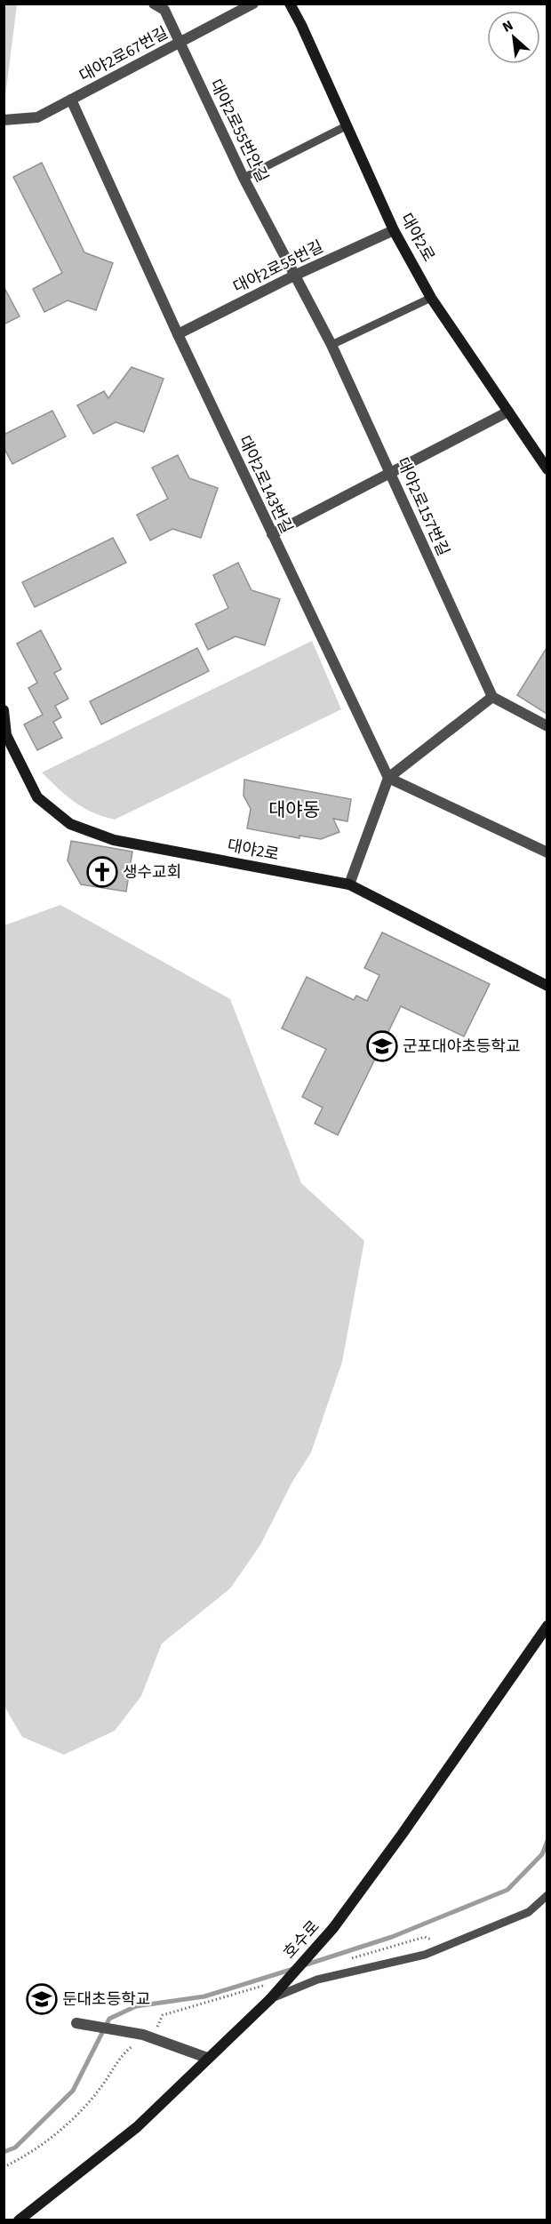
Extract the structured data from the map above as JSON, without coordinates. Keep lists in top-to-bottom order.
{
  "streets": {
    "street": [
      "대야2로67번길",
      "대야2로55번안길",
      "대야2로",
      "대야2로55번길",
      "대야2로143번길",
      "대야2로157번길",
      "호수로"
    ]
  },
  "crossings": [
    ["대야2로67번길", "대야2로55번안길"],
    ["대야2로67번길", "대야2로143번길"],
    ["대야2로55번안길", "대야2로55번길"],
    ["대야2로55번안길", "대야2로157번길"],
    ["대야2로", "대야2로55번길"],
    ["대야2로55번길", "대야2로143번길"],
    ["대야2로55번길", "대야2로157번길"]
  ],
  "districts": ["대야동"],
  "places": {
    "church": ["생수교회"],
    "school or university": ["군포대야초등학교", "둔대초등학교"]
  },
  "north": "top left"
}
